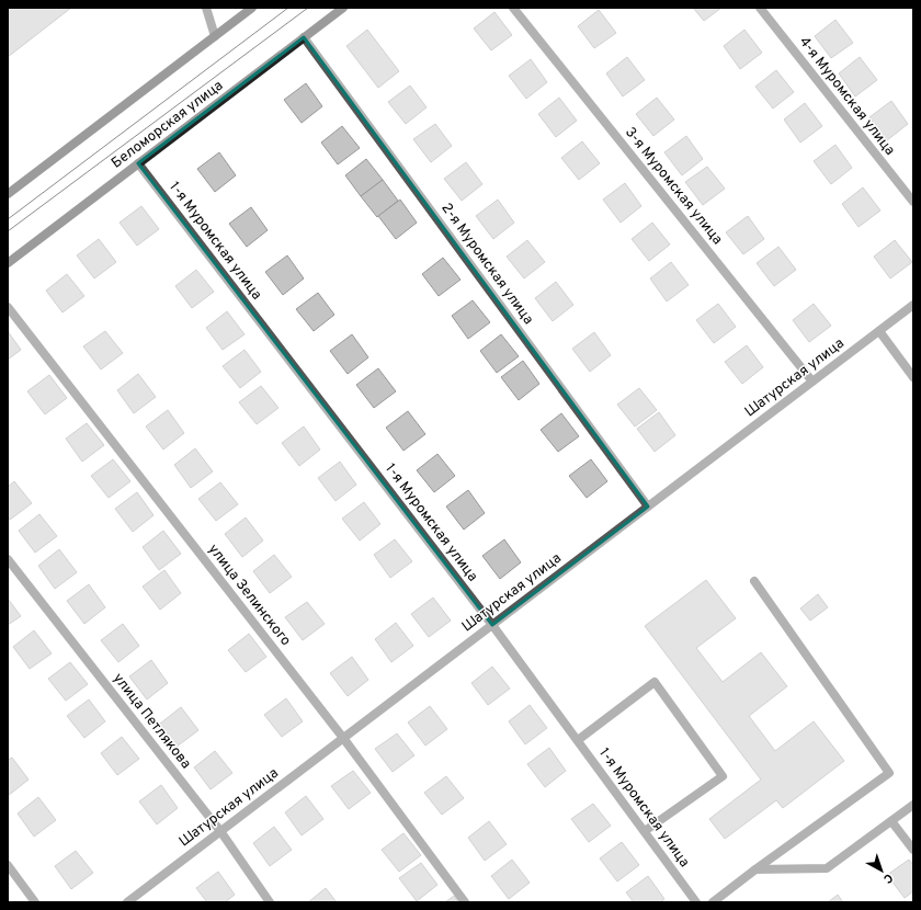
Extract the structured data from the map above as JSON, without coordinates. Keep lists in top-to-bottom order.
{
  "streets": {
    "main road": ["Беломорская улица"],
    "street": [
      "4-я Муромская улица",
      "3-я Муромская улица",
      "1-я Муромская улица",
      "2-я Муромская улица",
      "Шатурская улица",
      "улица Зелинского",
      "улица Петлякова"
    ]
  },
  "crossings": [
    ["Беломорская улица", "1-я Муромская улица"],
    ["Беломорская улица", "2-я Муромская улица"],
    ["3-я Муромская улица", "Шатурская улица"],
    ["1-я Муромская улица", "Шатурская улица"],
    ["2-я Муромская улица", "Шатурская улица"],
    ["Шатурская улица", "улица Зелинского"],
    ["Шатурская улица", "улица Петлякова"]
  ],
  "north": "bottom right"
}
